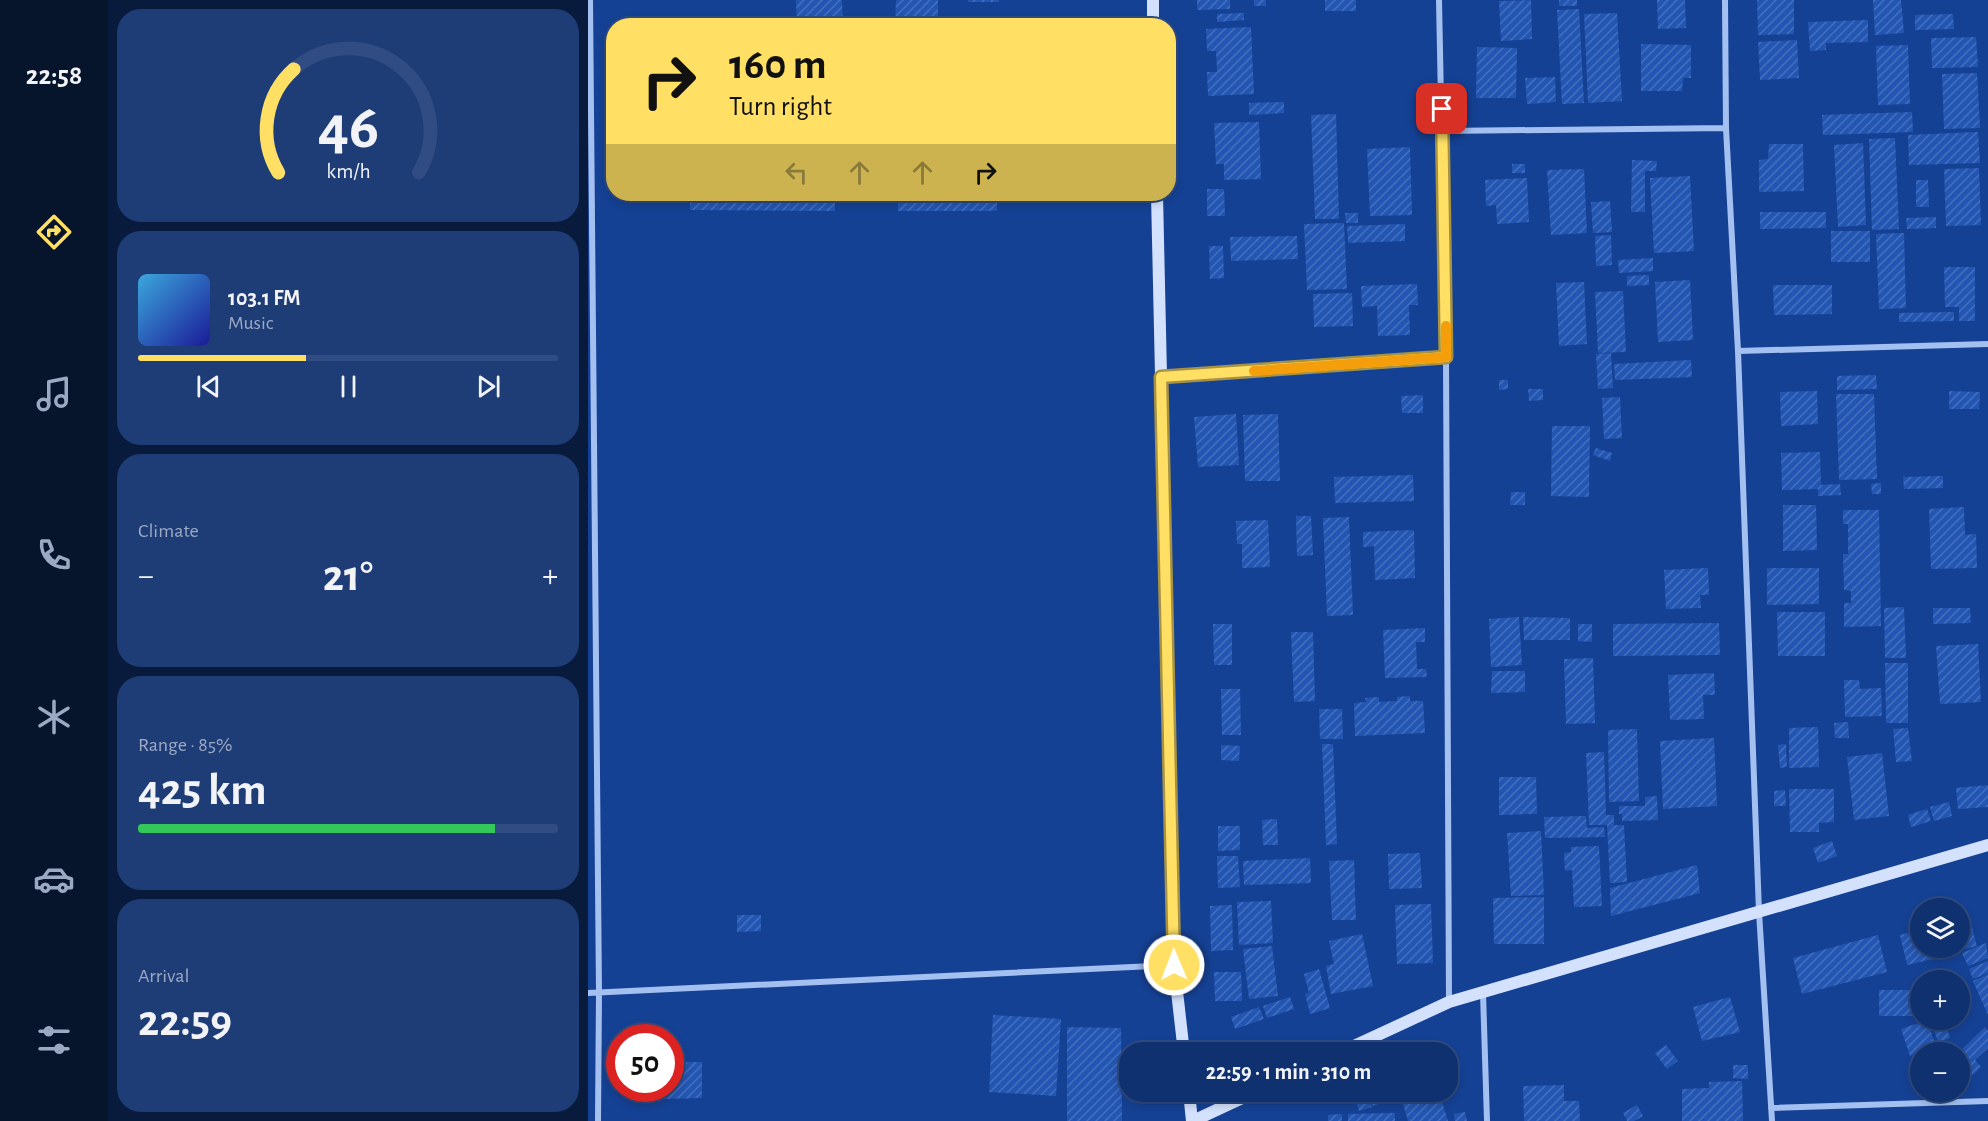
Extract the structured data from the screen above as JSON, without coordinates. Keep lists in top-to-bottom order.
{
  "page": {
    "tabs": "22:58",
    "turn": ["160 m", "Turn right"],
    "song": ["103.1 FM", "Music"],
    "tile": [
      "Climate",
      ["Range · 85%", "425 km"],
      ["Arrival", "22:59"]
    ],
    "heat": ["−", "21°", "+"],
    "map_buttons": ["+", "−"],
    "limit": "50",
    "trip": "22:59 · 1 min · 310 m",
    "gauge": ["46", "km/h"]
  }
}
